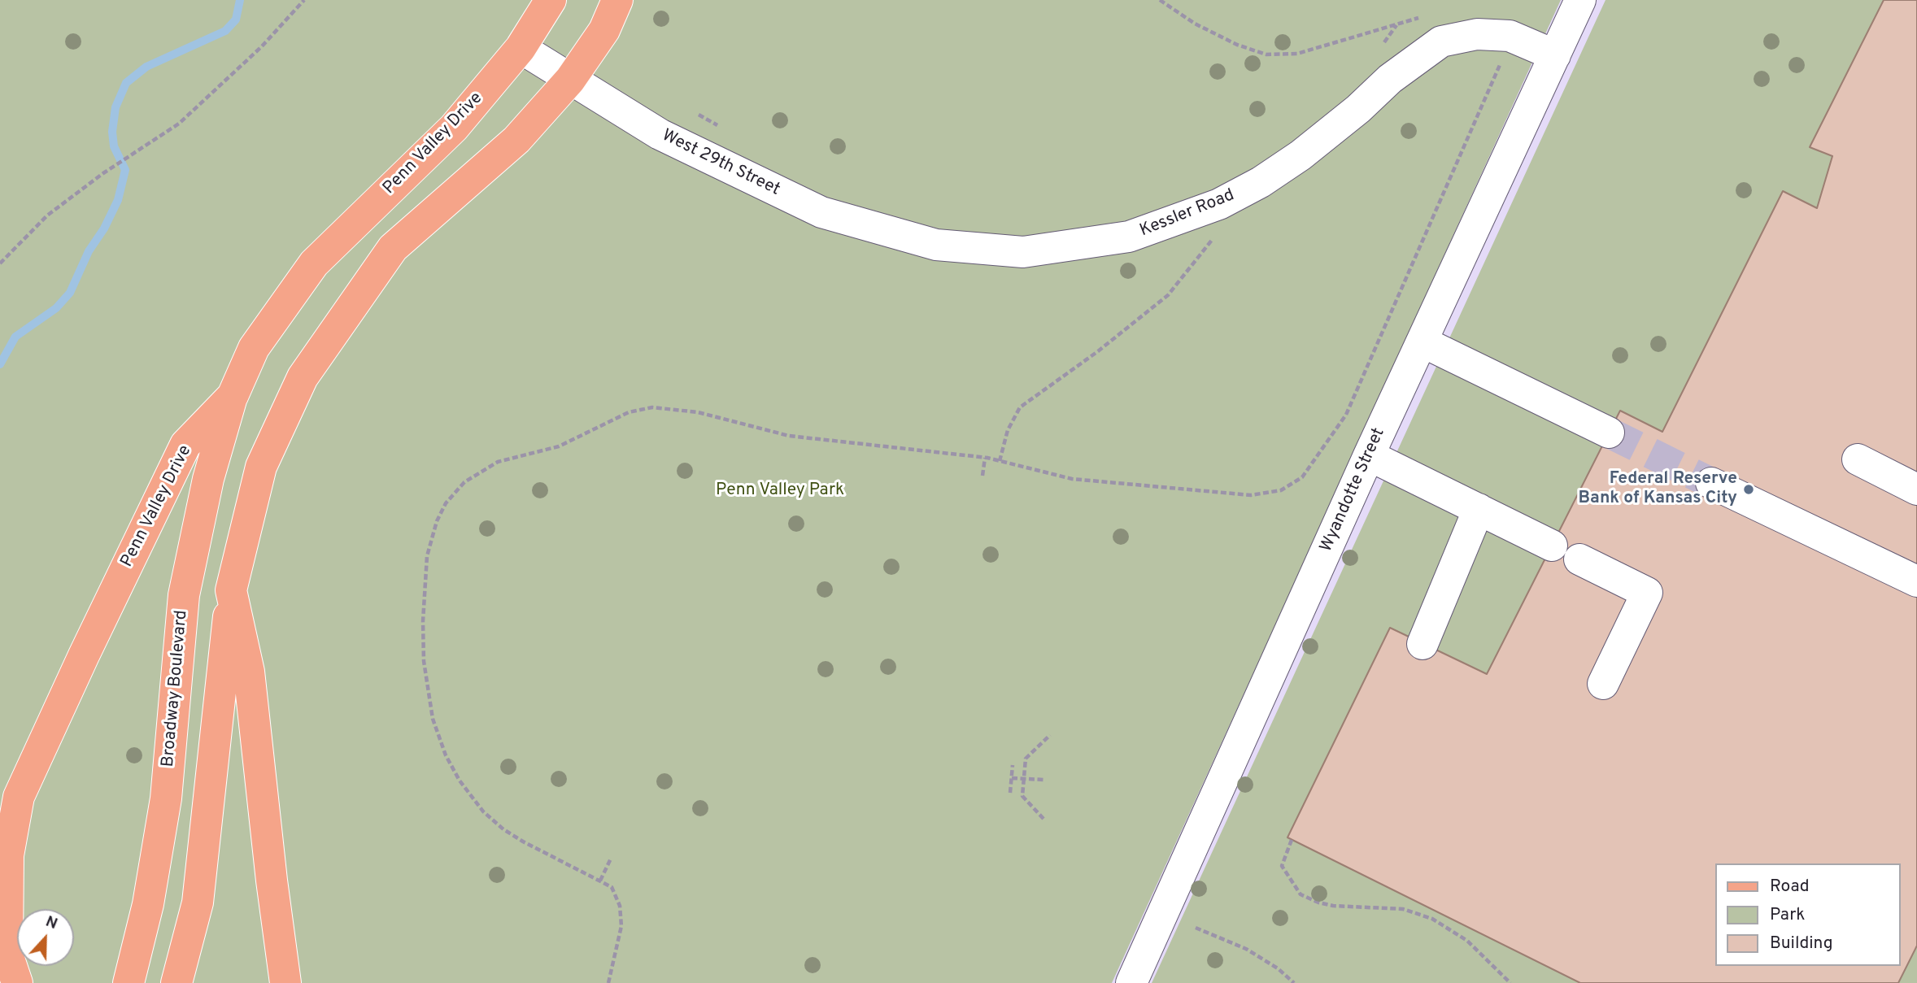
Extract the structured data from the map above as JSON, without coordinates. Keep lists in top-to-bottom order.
{
  "streets": {
    "main road": ["Penn Valley Drive", "Broadway Boulevard"],
    "street": ["West 29th Street", "Kessler Road", "Wyandotte Street"]
  },
  "crossings": [
    ["Penn Valley Drive", "West 29th Street"],
    ["Penn Valley Drive", "Broadway Boulevard"],
    ["West 29th Street", "Kessler Road"]
  ],
  "parks": ["Penn Valley Park"],
  "places": ["Federal Reserve Bank of Kansas City"],
  "legend": ["Road", "Park", "Building"],
  "north": "top"
}
